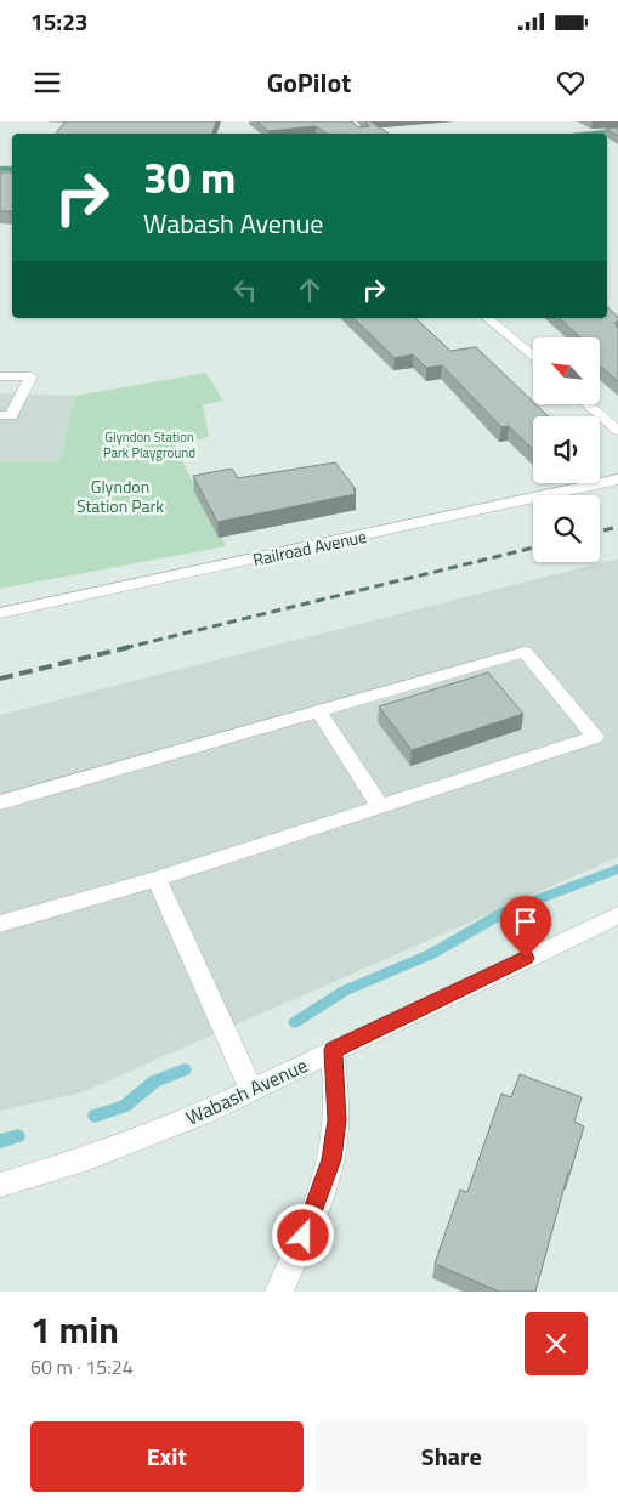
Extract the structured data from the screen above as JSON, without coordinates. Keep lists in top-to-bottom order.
{
  "streets": {
    "street": ["Railroad Avenue", "Wabash Avenue"]
  },
  "parks": ["Glyndon Station Park Playground", "Glyndon Station Park"],
  "north": "top left",
  "page": {
    "status": "15:23",
    "header": "GoPilot",
    "turn": ["30 m", "Wabash Avenue"],
    "heading": ["1 min", "60 m · 15:24"],
    "buttons": ["Exit", "Share"]
  }
}
